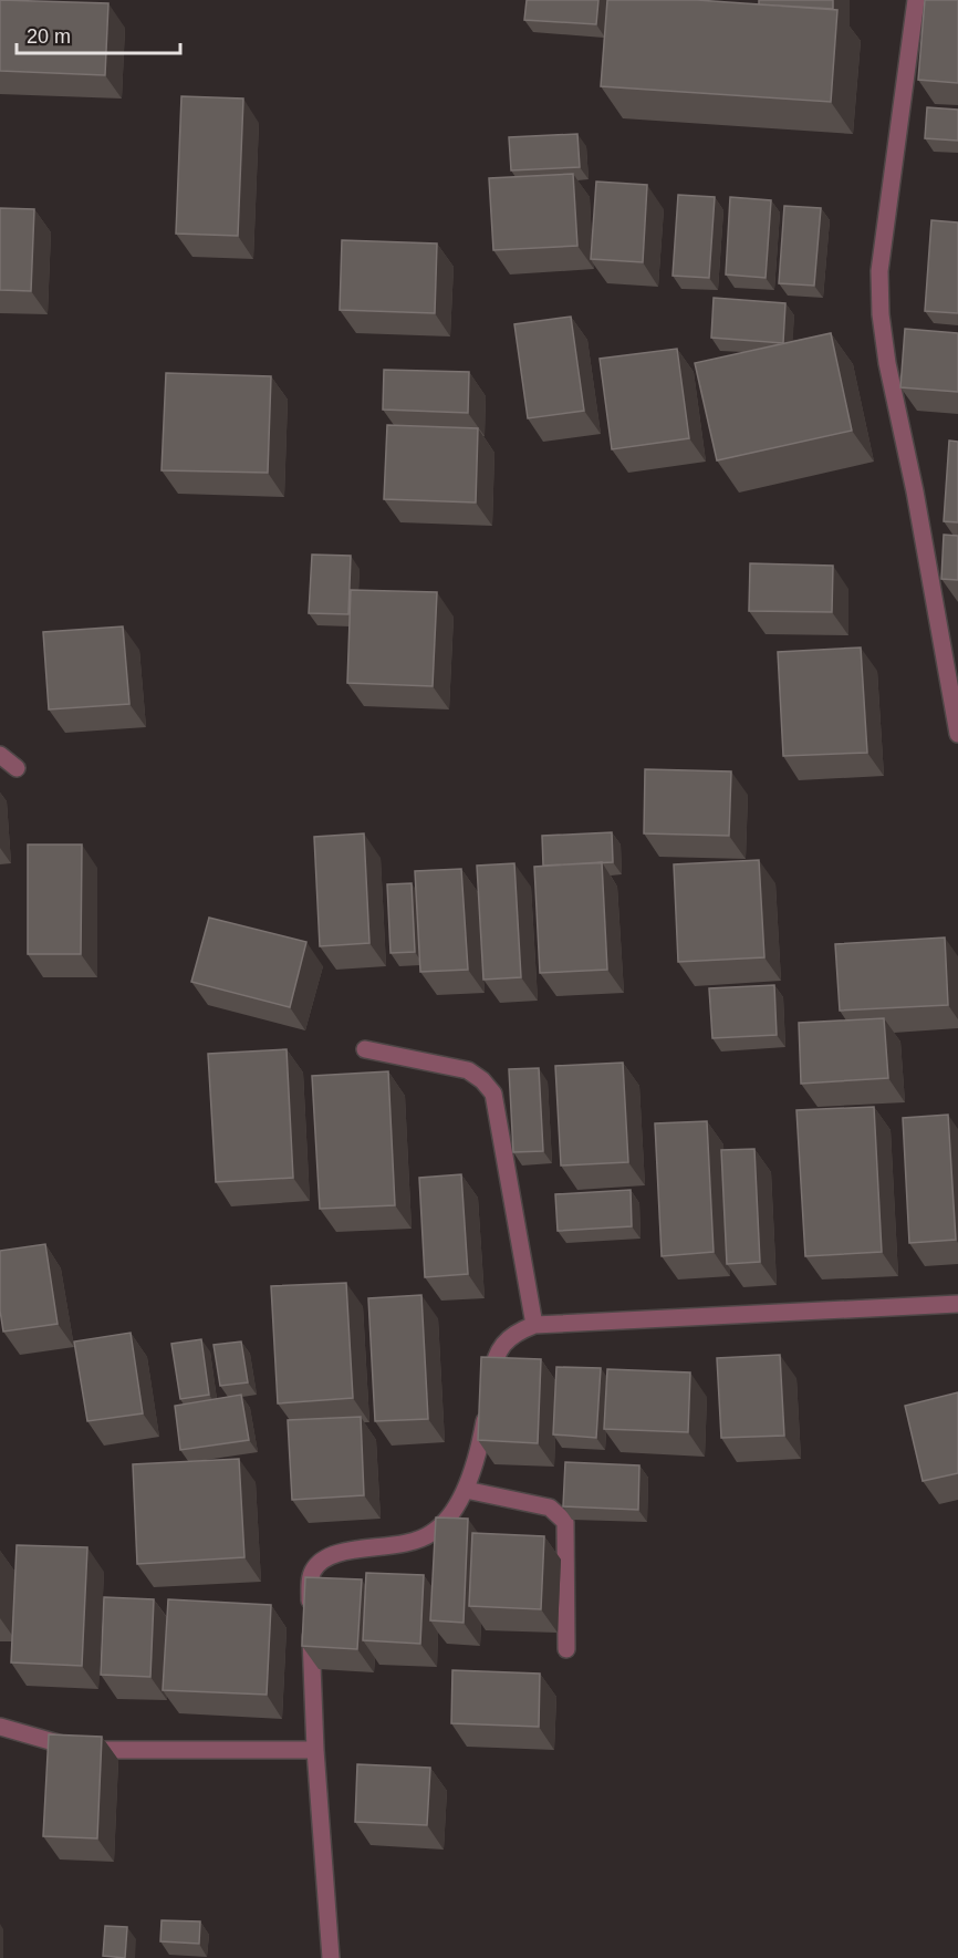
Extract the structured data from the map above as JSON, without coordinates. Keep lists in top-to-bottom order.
{
  "scale_bar": "20 m"
}
